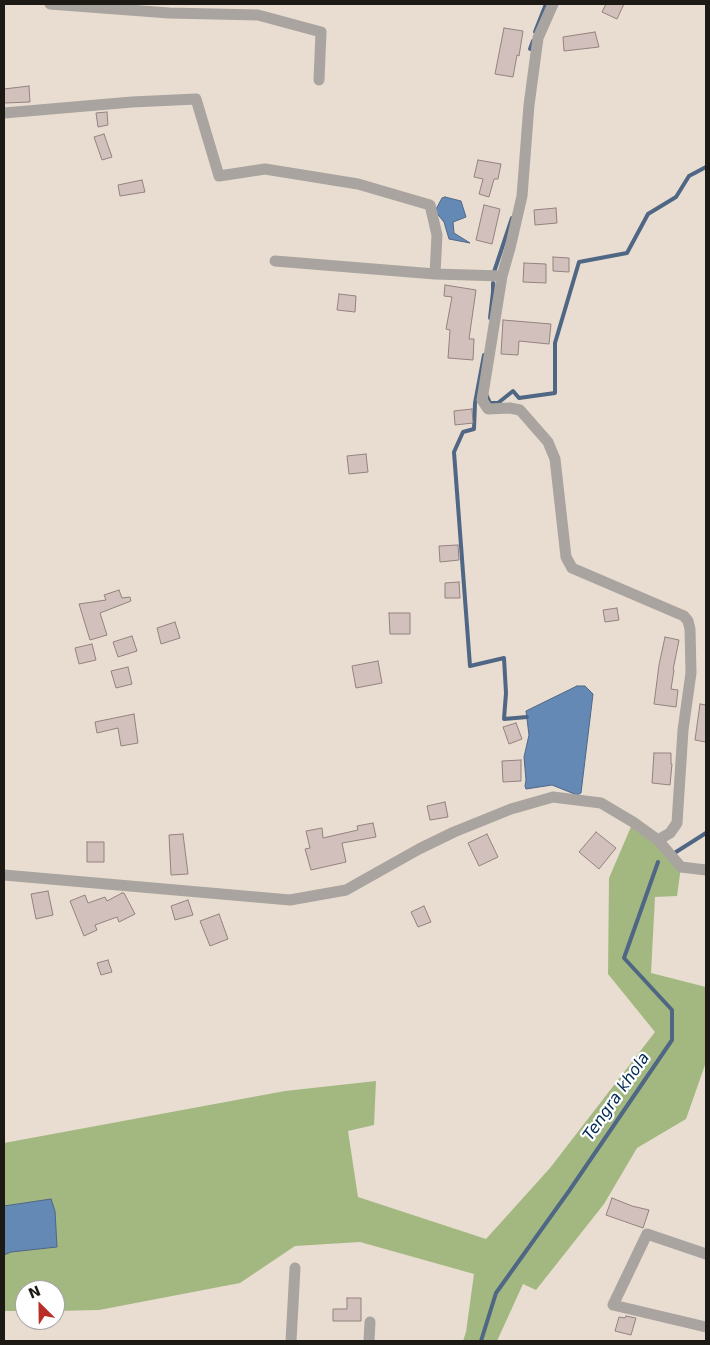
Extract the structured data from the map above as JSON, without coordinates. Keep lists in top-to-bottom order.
{
  "water": ["Tengra khola"],
  "north": "top left"
}
